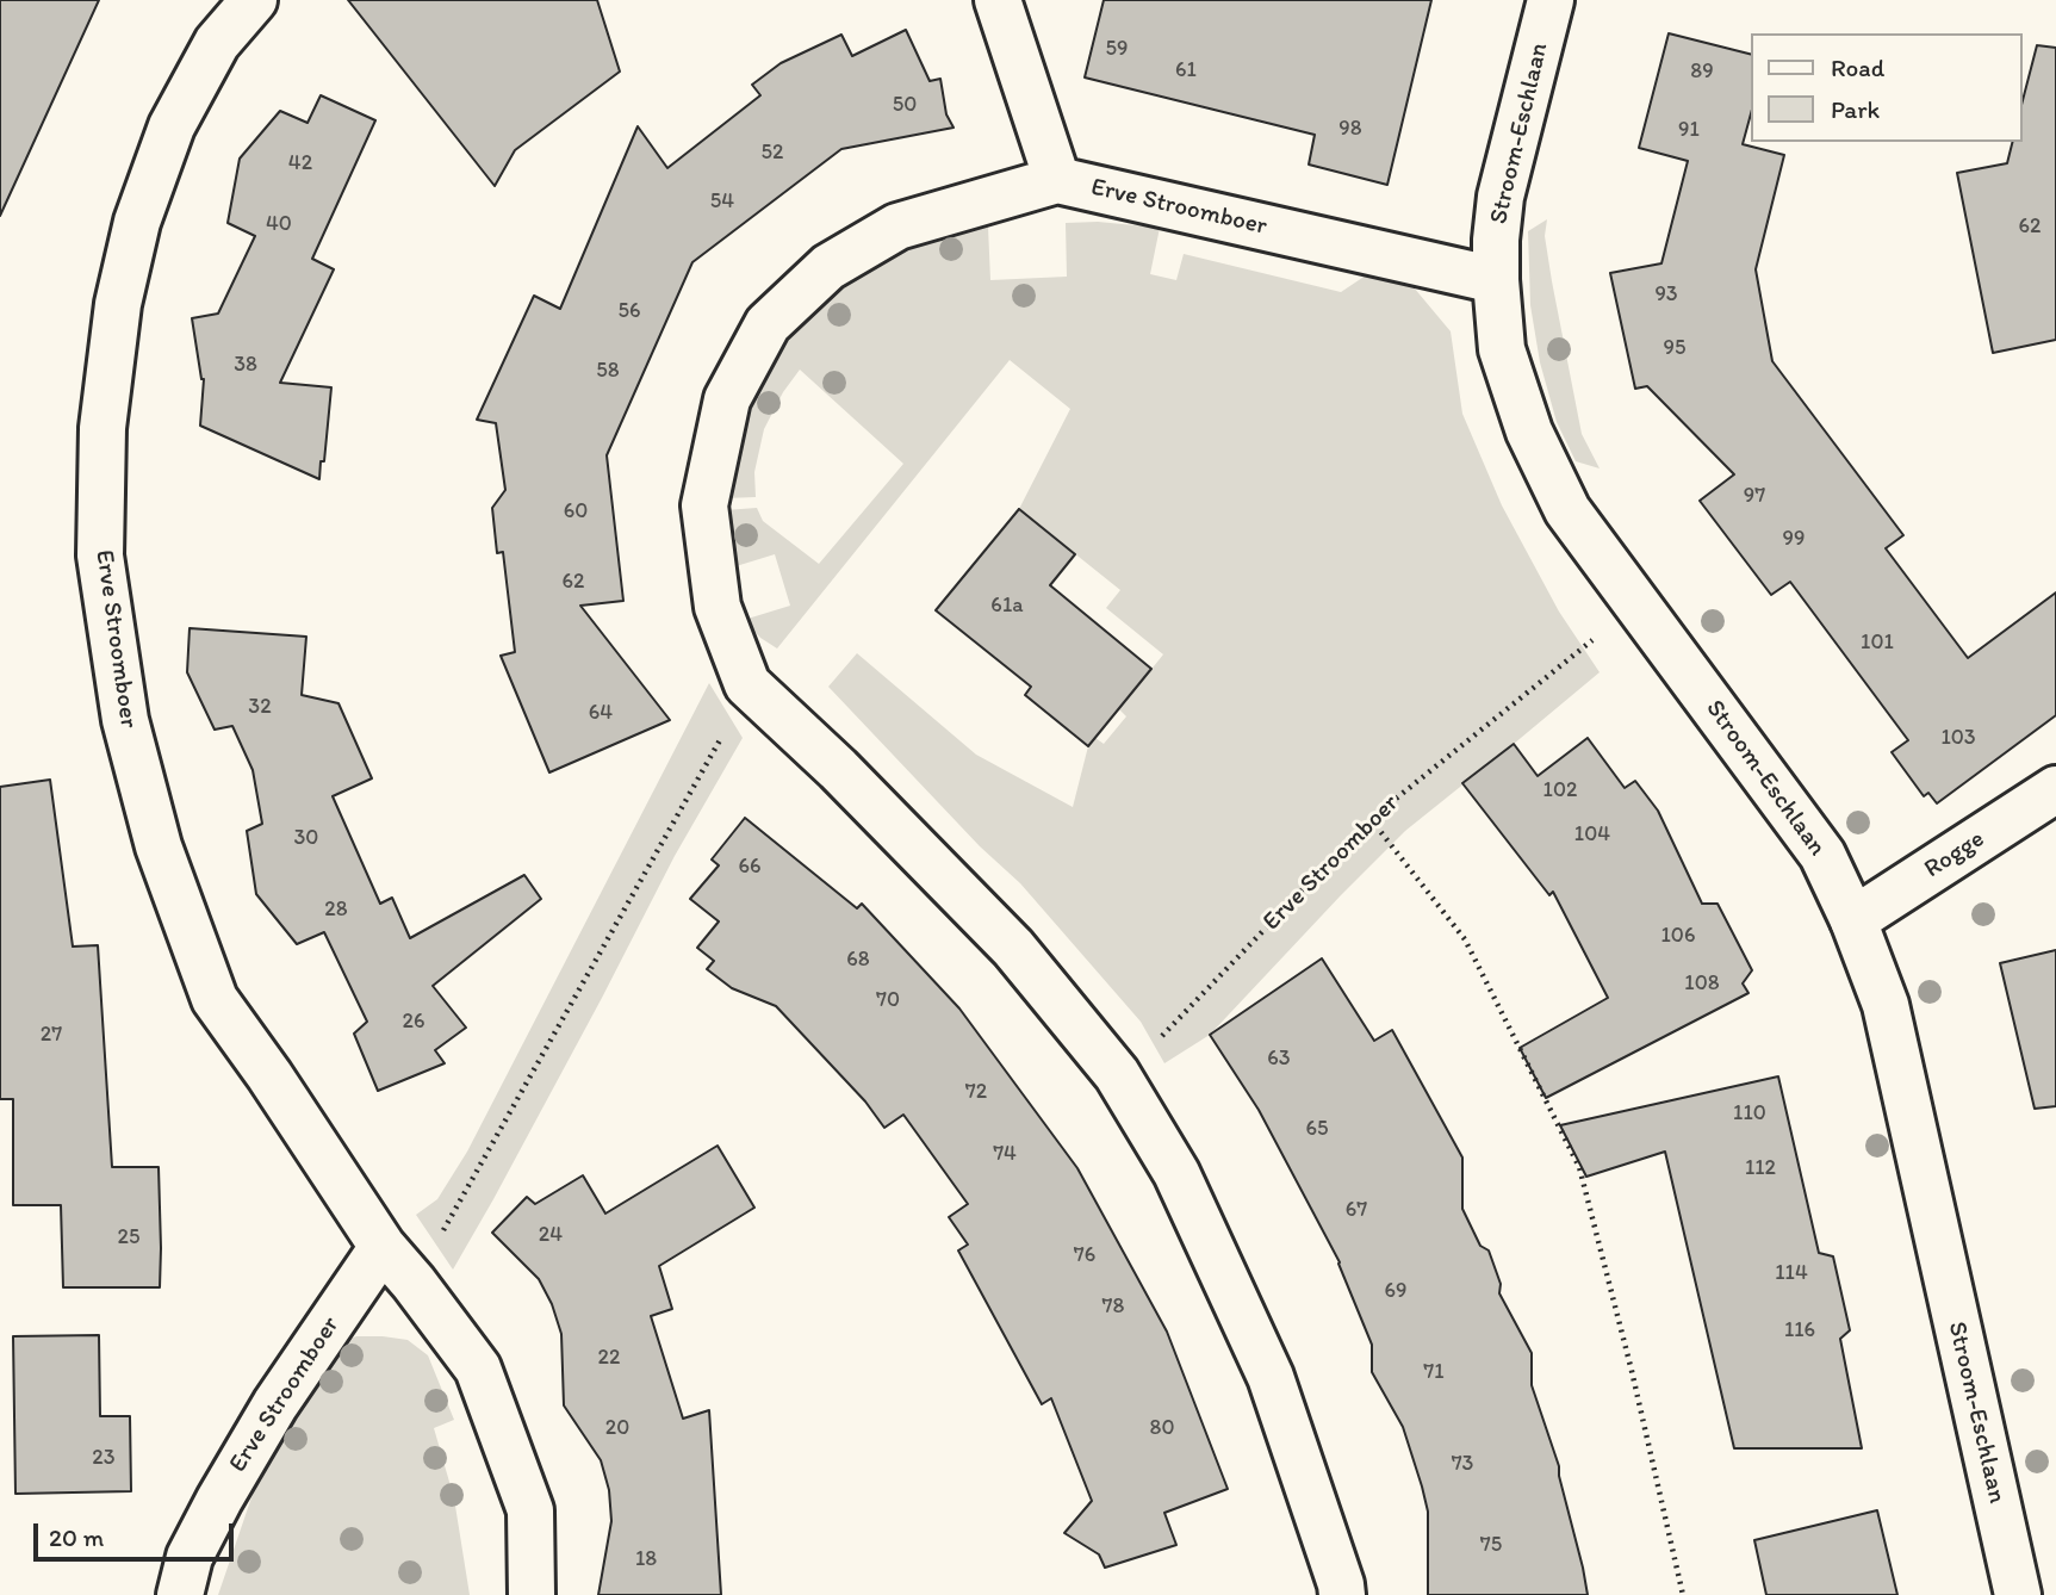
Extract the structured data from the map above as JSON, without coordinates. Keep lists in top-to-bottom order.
{
  "streets": {
    "street": ["Stroom-Eschlaan", "Erve Stroomboer", "Rogge"]
  },
  "crossings": [
    ["Stroom-Eschlaan", "Erve Stroomboer"],
    ["Stroom-Eschlaan", "Rogge"]
  ],
  "house_numbers": [
    "59",
    "61",
    "89",
    "50",
    "98",
    "91",
    "52",
    "42",
    "54",
    "40",
    "62",
    "93",
    "56",
    "95",
    "38",
    "58",
    "97",
    "60",
    "99",
    "62",
    "61a",
    "101",
    "32",
    "64",
    "103",
    "102",
    "104",
    "30",
    "66",
    "28",
    "106",
    "68",
    "108",
    "70",
    "26",
    "27",
    "63",
    "72",
    "110",
    "65",
    "74",
    "112",
    "67",
    "24",
    "25",
    "76",
    "114",
    "69",
    "78",
    "116",
    "22",
    "71",
    "20",
    "80",
    "23",
    "73",
    "75",
    "18"
  ],
  "legend": ["Road", "Park"],
  "scale_bar": "20 m"
}
